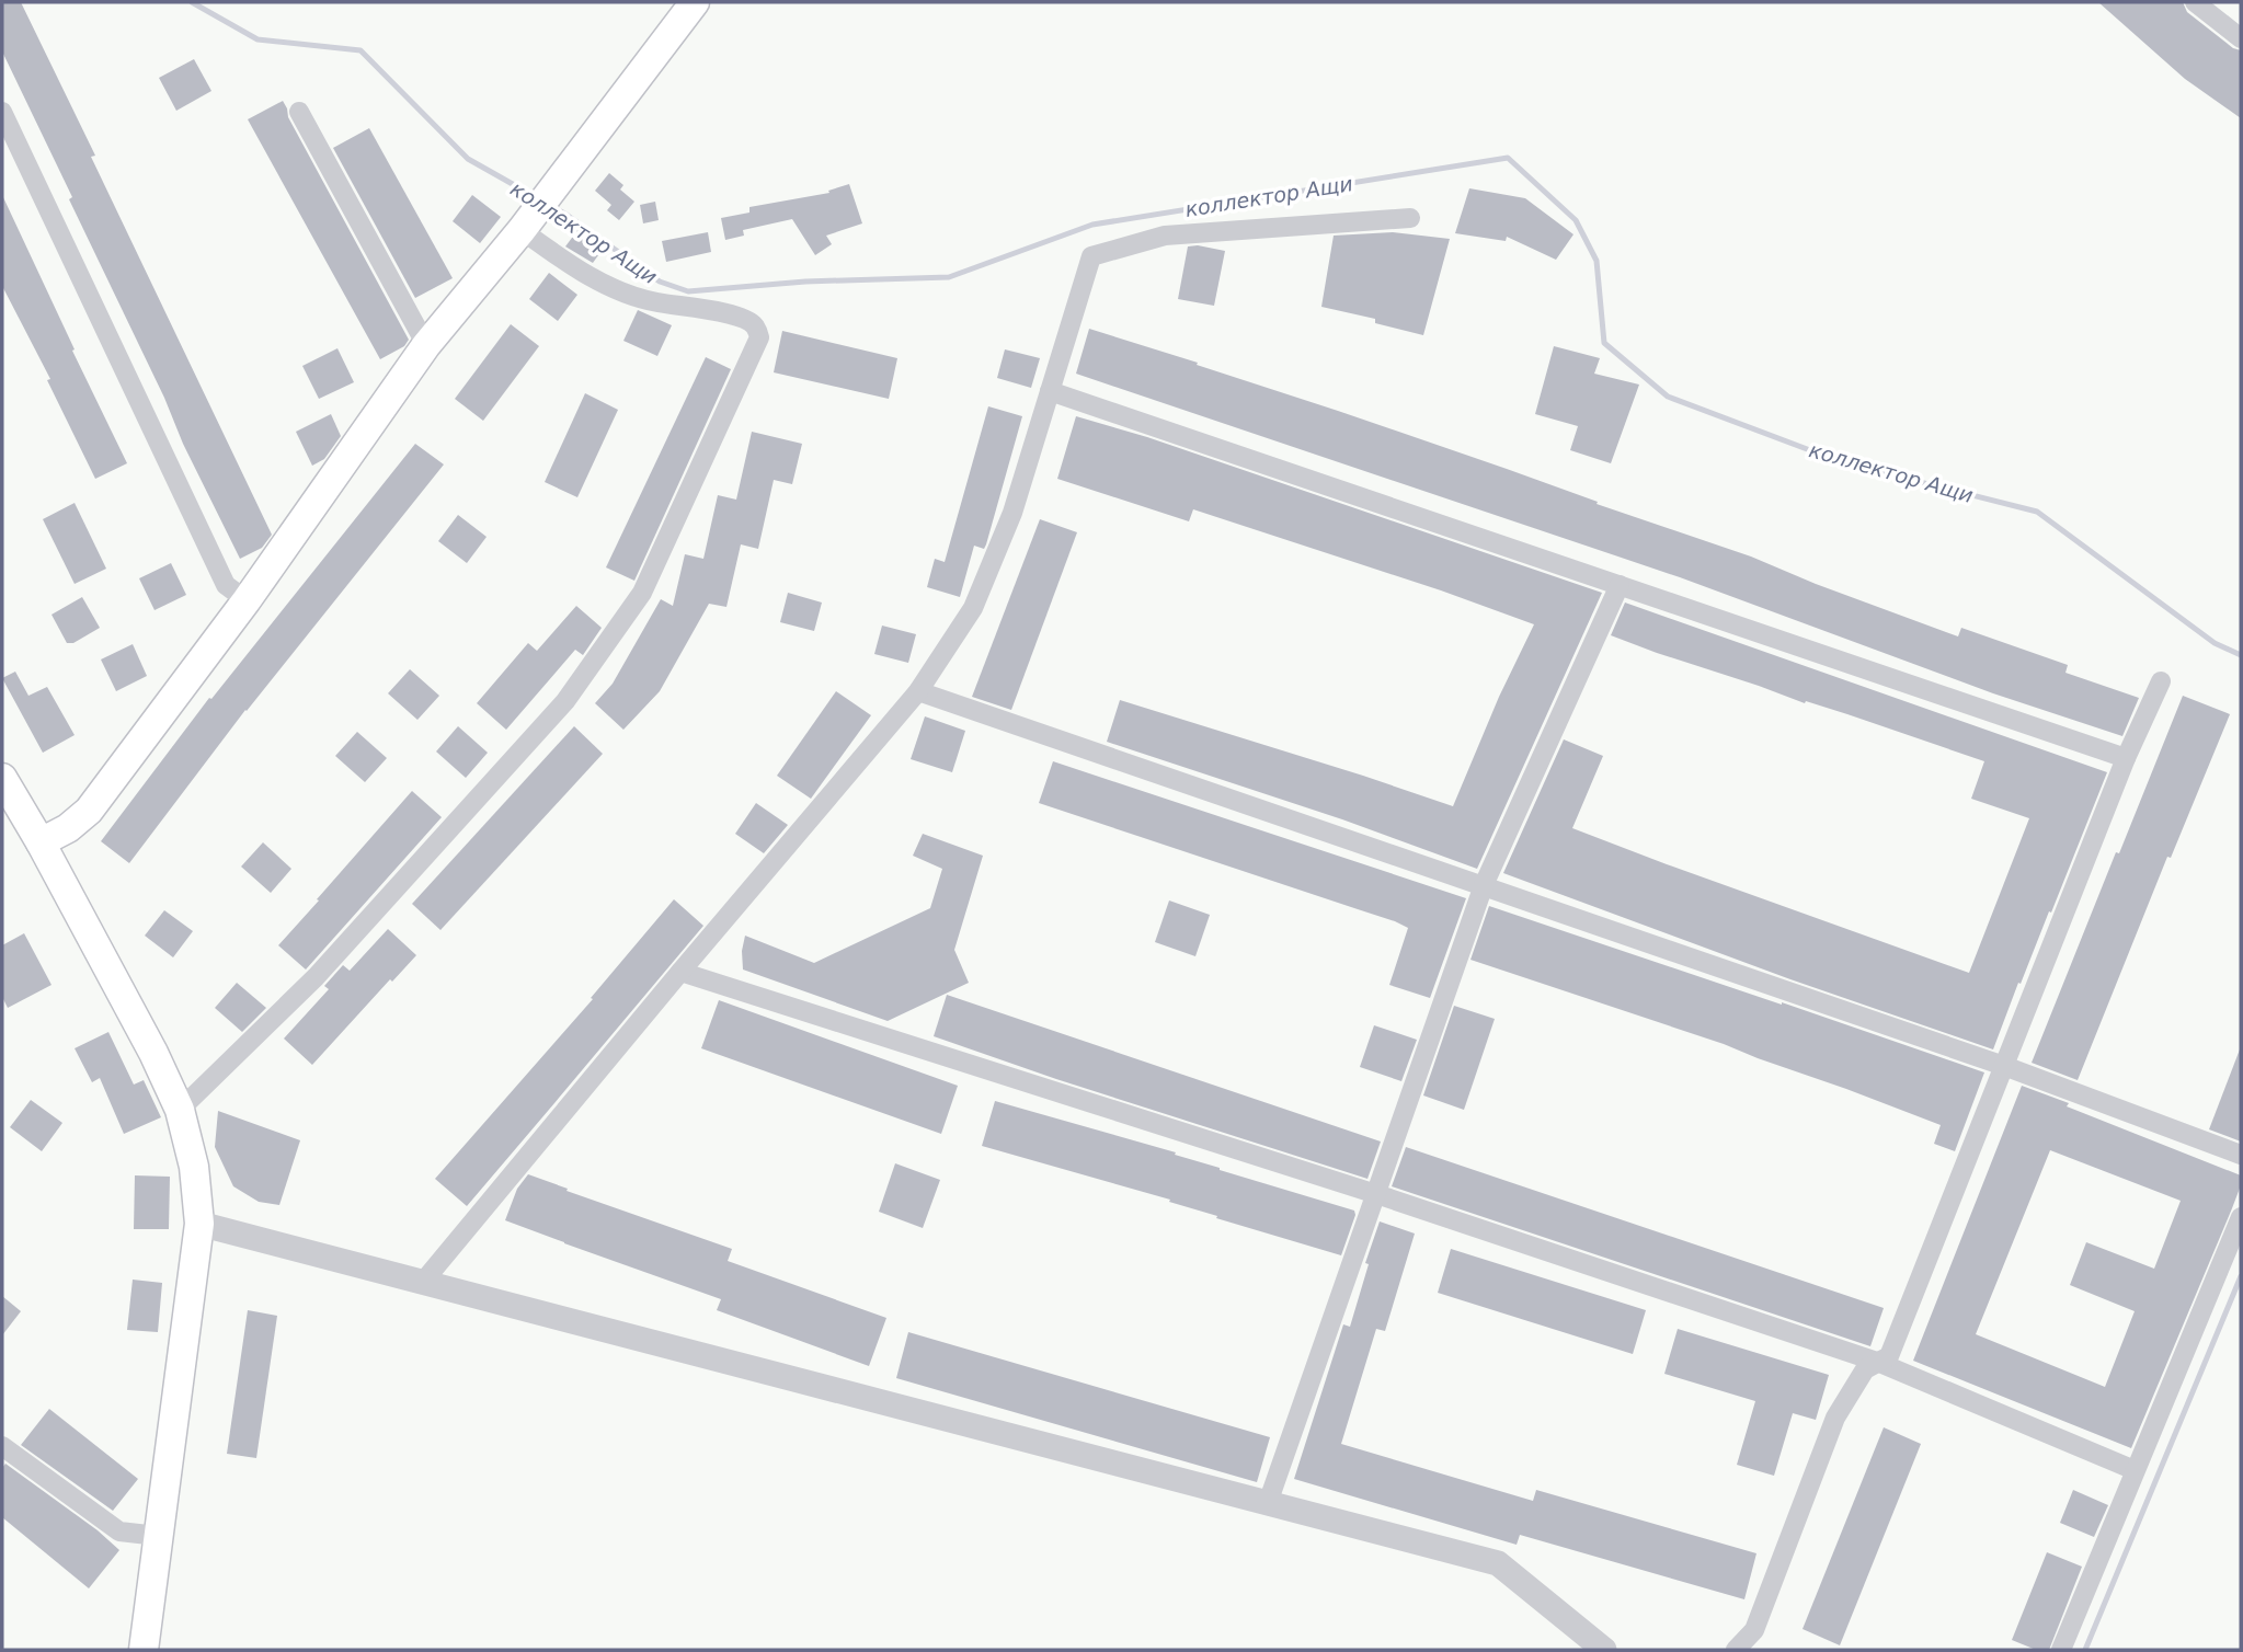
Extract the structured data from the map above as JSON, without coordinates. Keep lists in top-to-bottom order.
{
  "water": ["коллектор Ащи"]
}
